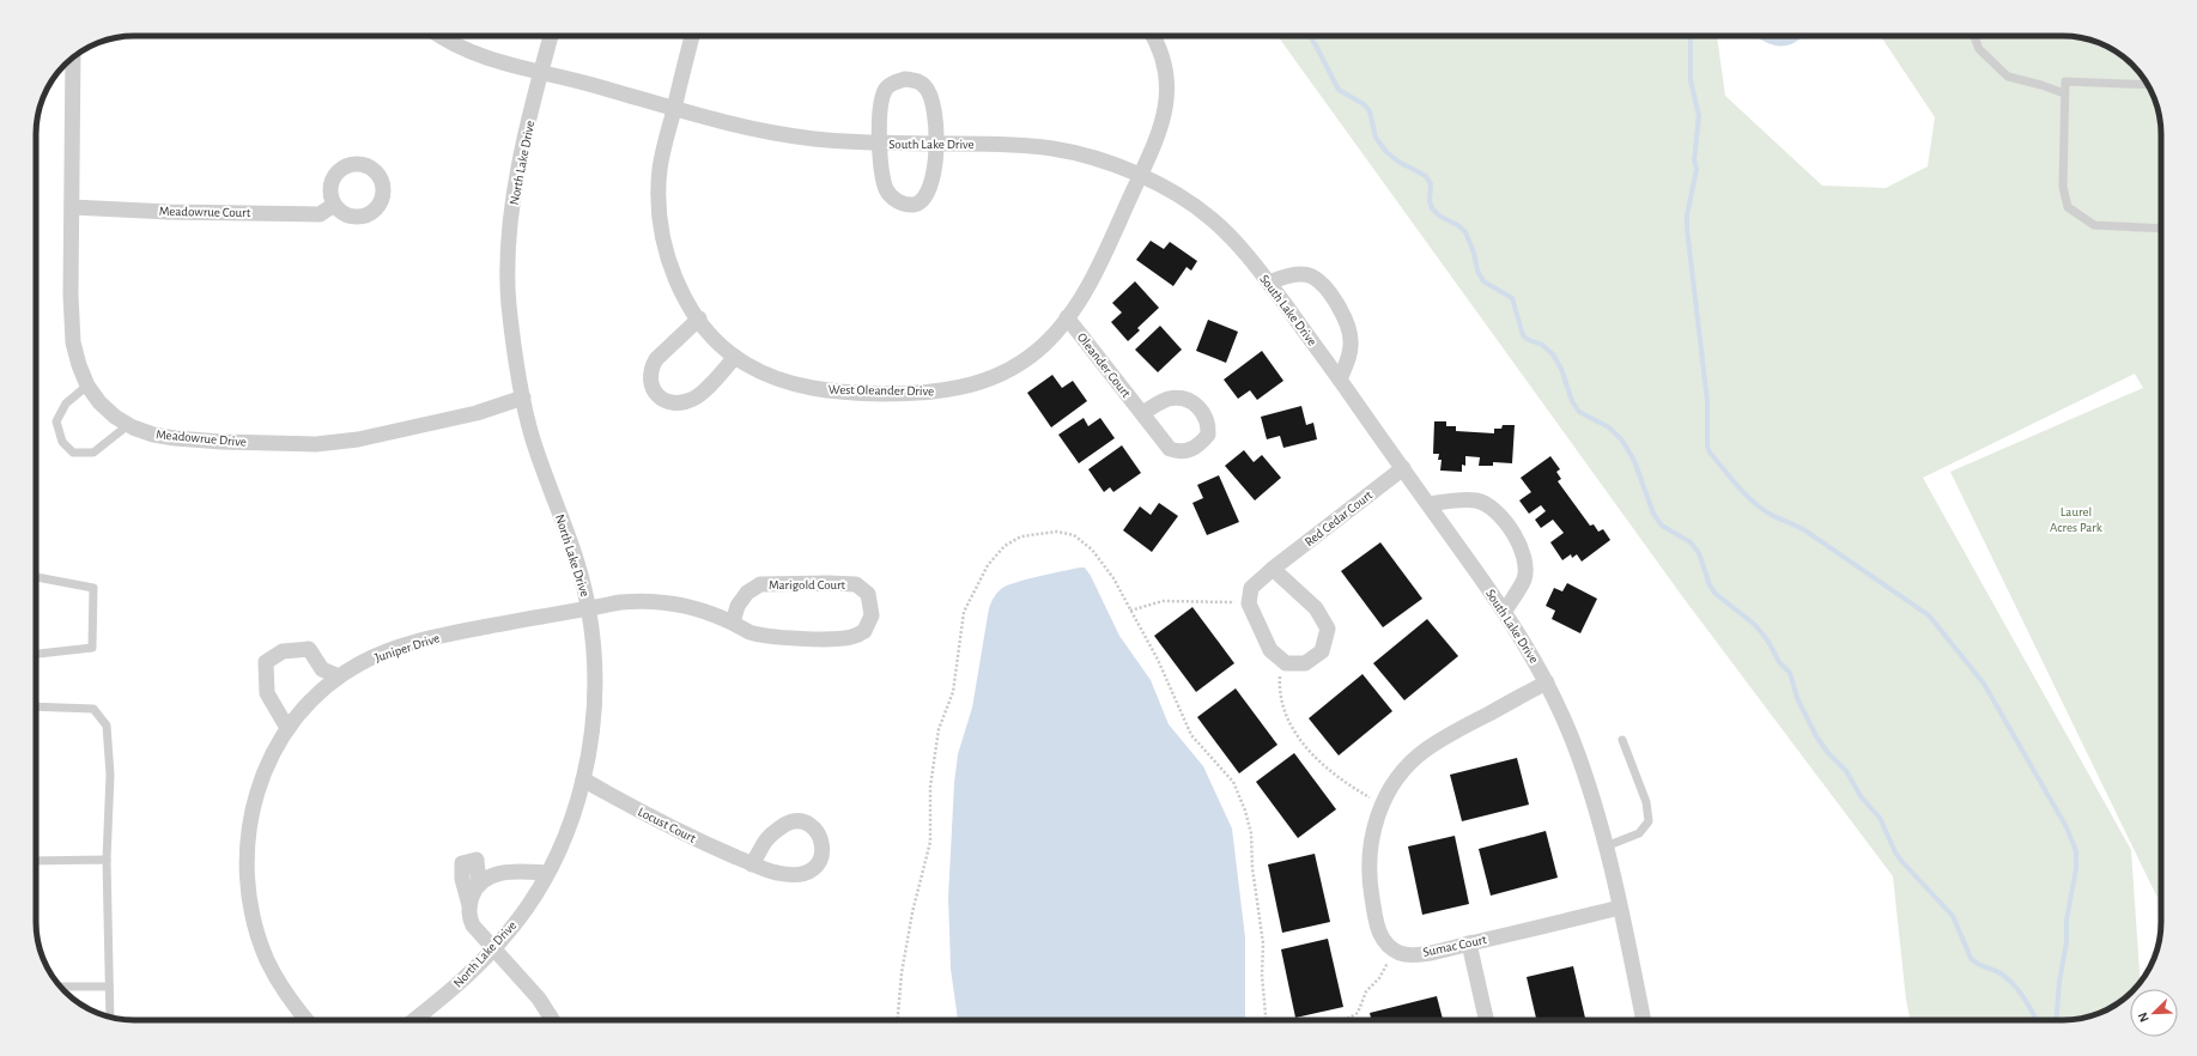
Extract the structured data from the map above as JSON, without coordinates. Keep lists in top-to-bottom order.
{
  "streets": {
    "street": [
      "South Lake Drive",
      "North Lake Drive",
      "Meadowrue Court",
      "Oleander Court",
      "West Oleander Drive",
      "Meadowrue Drive",
      "Red Cedar Court",
      "Marigold Court",
      "Juniper Drive",
      "Locust Court",
      "Sumac Court"
    ]
  },
  "crossings": [
    ["South Lake Drive", "North Lake Drive"],
    ["South Lake Drive", "West Oleander Drive"],
    ["South Lake Drive", "Red Cedar Court"],
    ["South Lake Drive", "Sumac Court"],
    ["North Lake Drive", "Meadowrue Drive"],
    ["North Lake Drive", "Marigold Court"],
    ["North Lake Drive", "Juniper Drive"],
    ["North Lake Drive", "Locust Court"],
    ["Meadowrue Court", "Meadowrue Drive"],
    ["Oleander Court", "West Oleander Drive"],
    ["Marigold Court", "Juniper Drive"]
  ],
  "parks": ["Laurel Acres Park"],
  "north": "bottom left"
}
